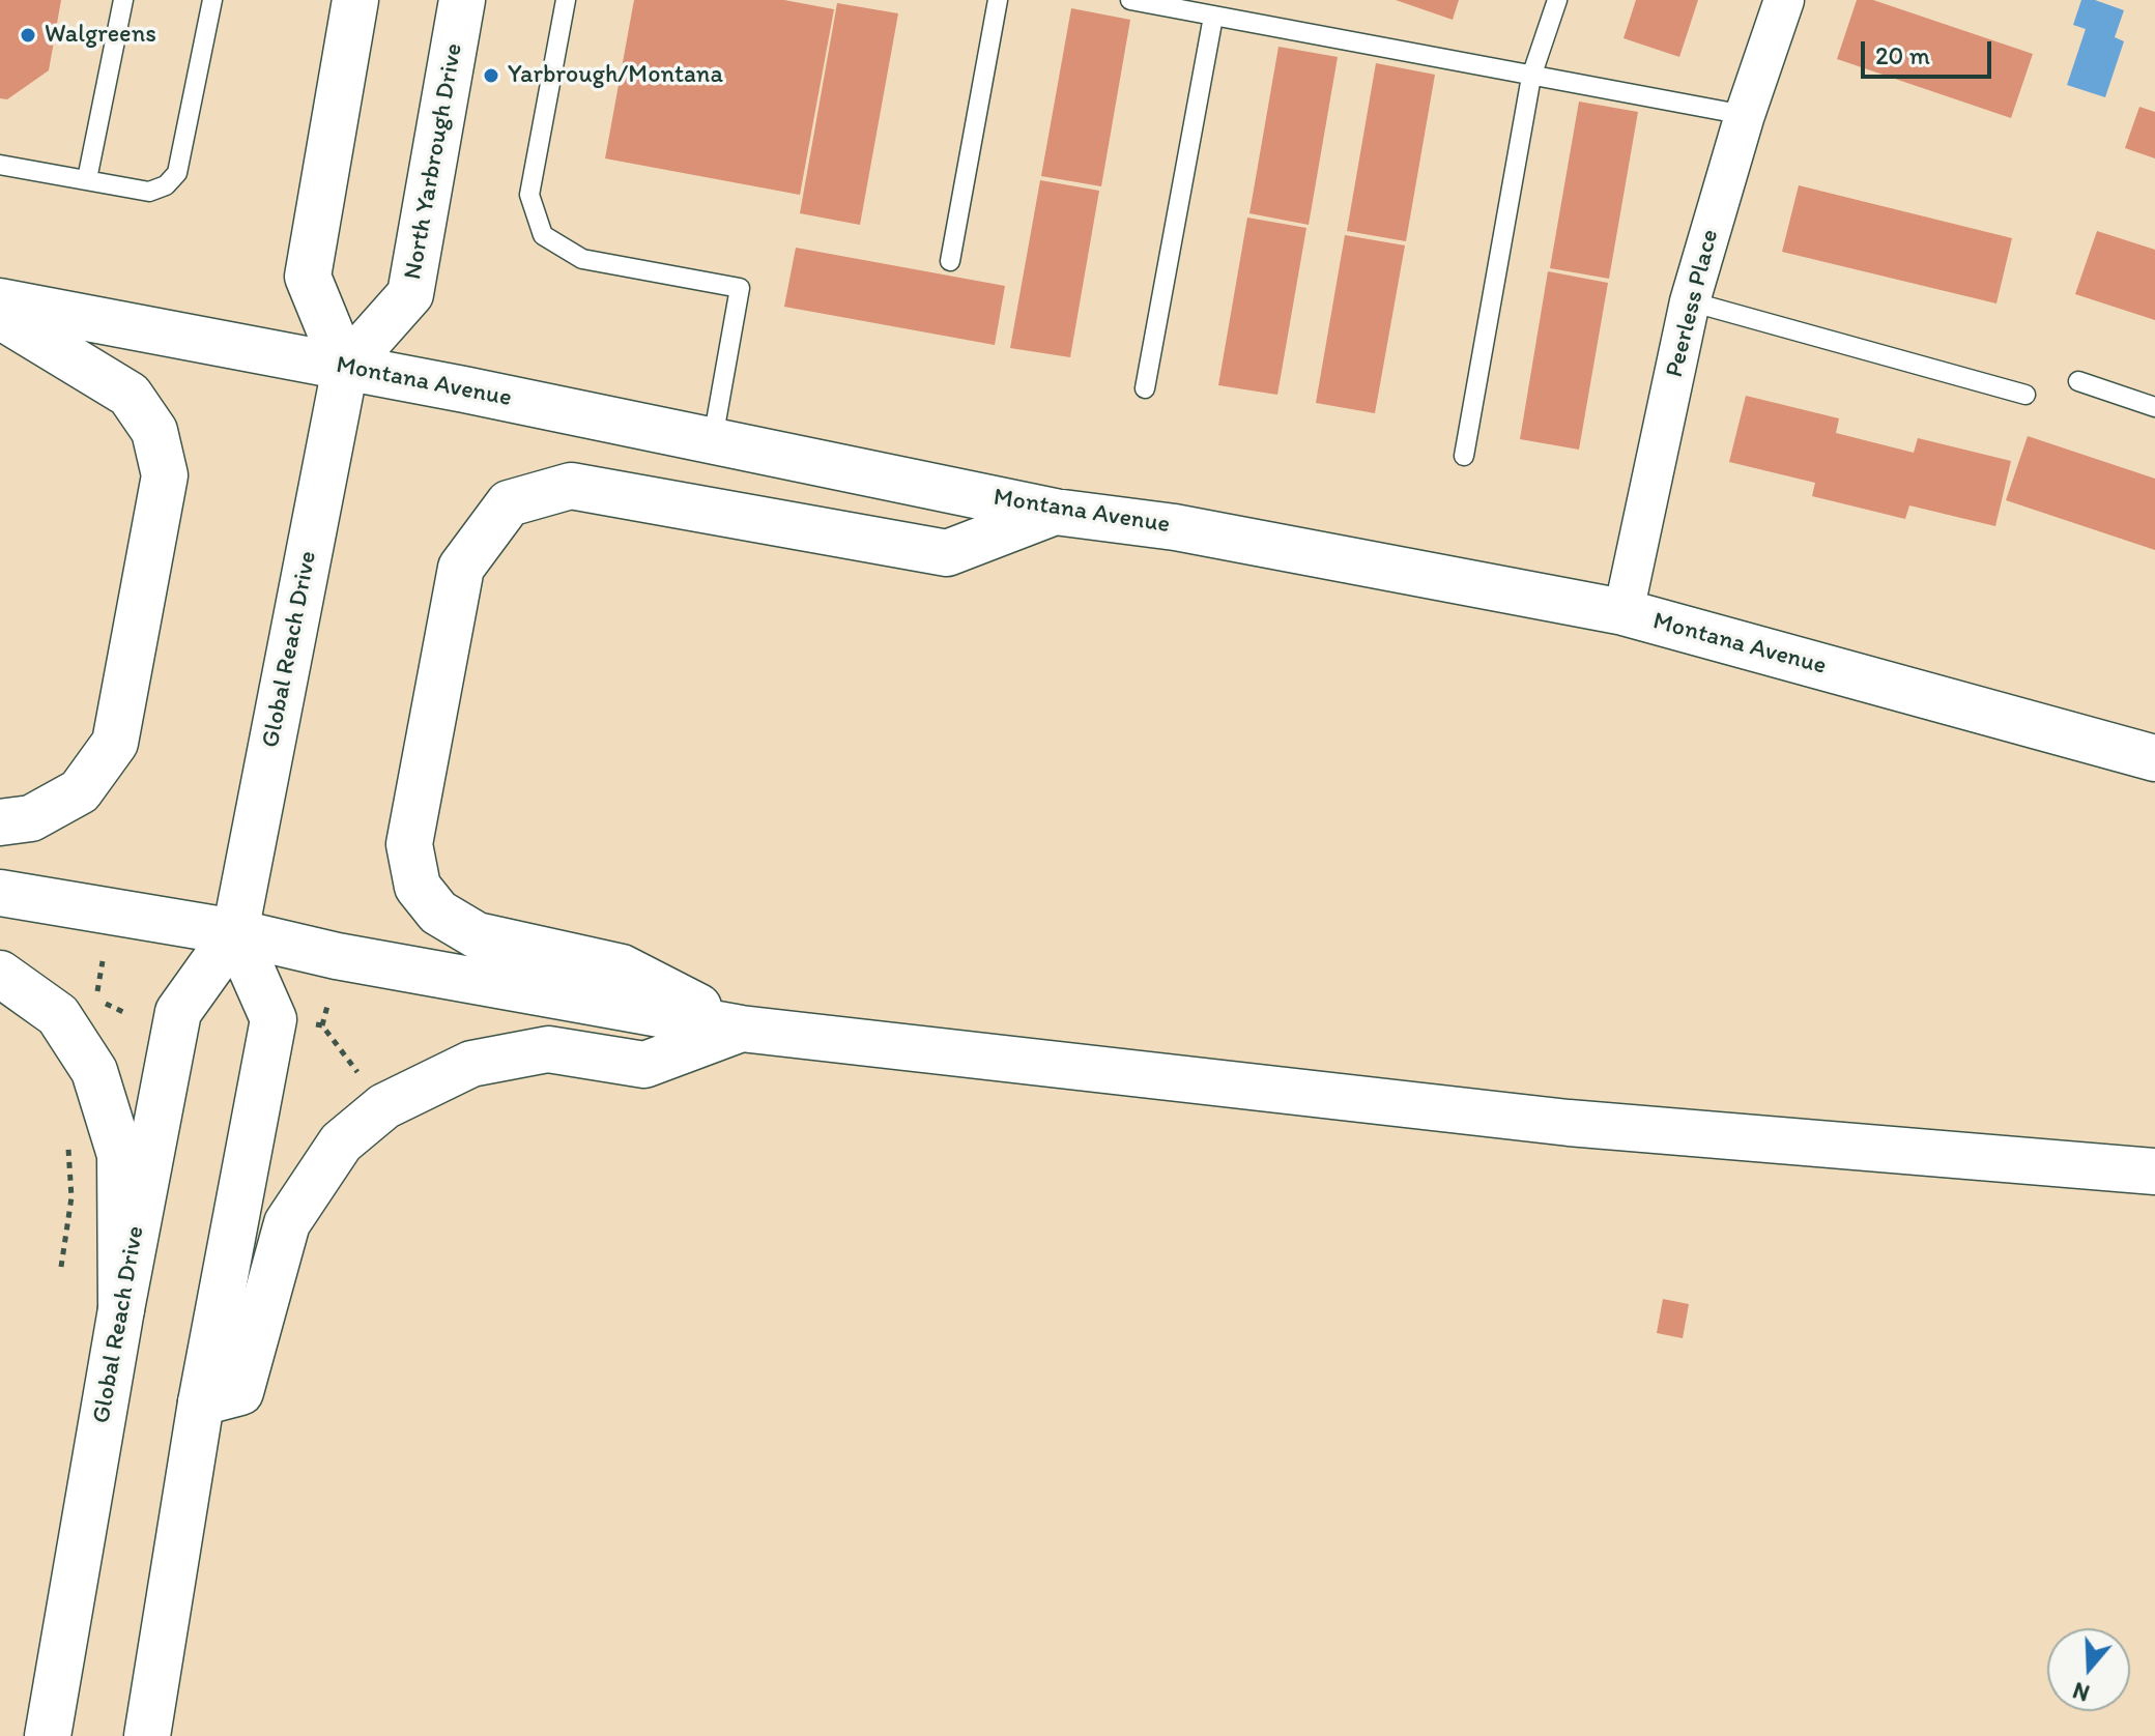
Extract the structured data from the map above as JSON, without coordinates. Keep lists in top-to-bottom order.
{
  "streets": {
    "main road": ["North Yarbrough Drive", "Montana Avenue", "Global Reach Drive"],
    "street": ["Peerless Place"]
  },
  "crossings": [
    ["North Yarbrough Drive", "Montana Avenue"],
    ["North Yarbrough Drive", "Global Reach Drive"],
    ["Peerless Place", "Montana Avenue"],
    ["Montana Avenue", "Global Reach Drive"]
  ],
  "places": ["Walgreens", "Yarbrough/Montana"],
  "scale_bar": "20 m",
  "north": "bottom"
}
